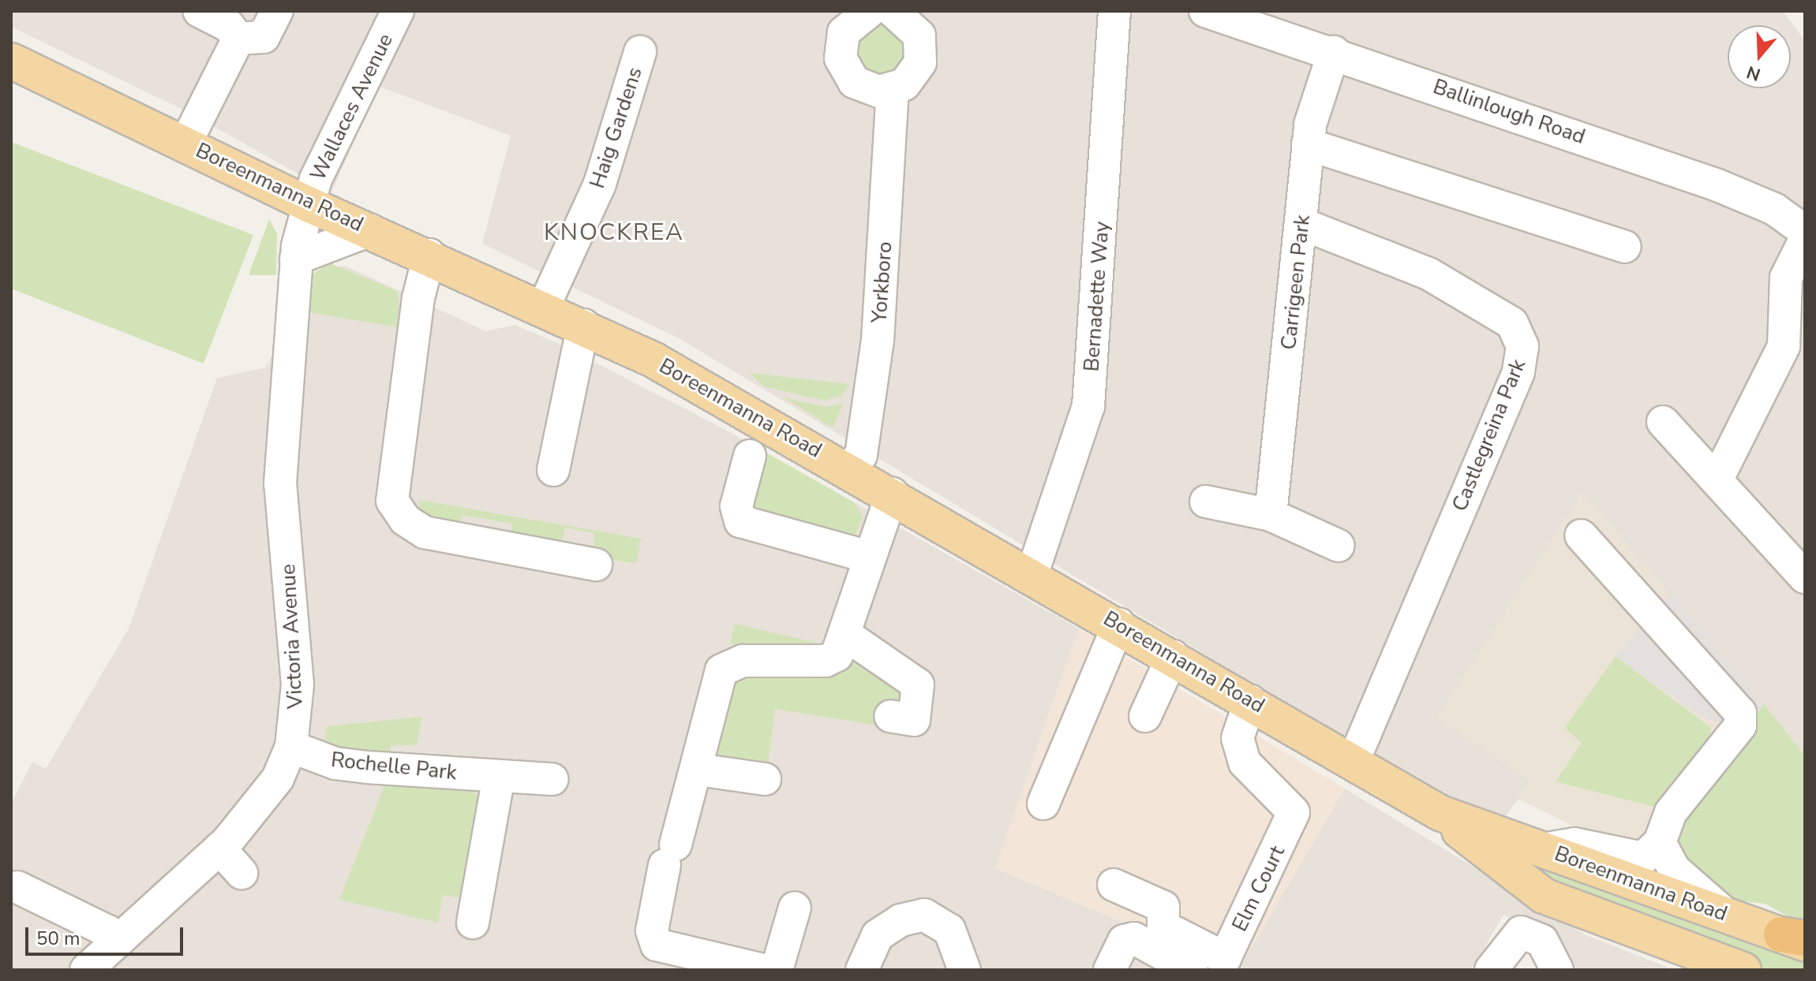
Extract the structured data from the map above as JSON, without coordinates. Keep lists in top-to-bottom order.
{
  "streets": {
    "main road": ["Boreenmanna Road"],
    "street": [
      "Wallaces Avenue",
      "Ballinlough Road",
      "Haig Gardens",
      "Yorkboro",
      "Carrigeen Park",
      "Bernadette Way",
      "Castlegreina Park",
      "Victoria Avenue",
      "Rochelle Park",
      "Elm Court"
    ]
  },
  "crossings": [
    ["Wallaces Avenue", "Boreenmanna Road"],
    ["Wallaces Avenue", "Victoria Avenue"],
    ["Ballinlough Road", "Carrigeen Park"],
    ["Haig Gardens", "Boreenmanna Road"],
    ["Boreenmanna Road", "Yorkboro"],
    ["Boreenmanna Road", "Bernadette Way"],
    ["Boreenmanna Road", "Castlegreina Park"],
    ["Boreenmanna Road", "Victoria Avenue"],
    ["Boreenmanna Road", "Elm Court"],
    ["Carrigeen Park", "Castlegreina Park"],
    ["Victoria Avenue", "Rochelle Park"]
  ],
  "districts": ["KNOCKREA"],
  "scale_bar": "50 m",
  "north": "bottom"
}
